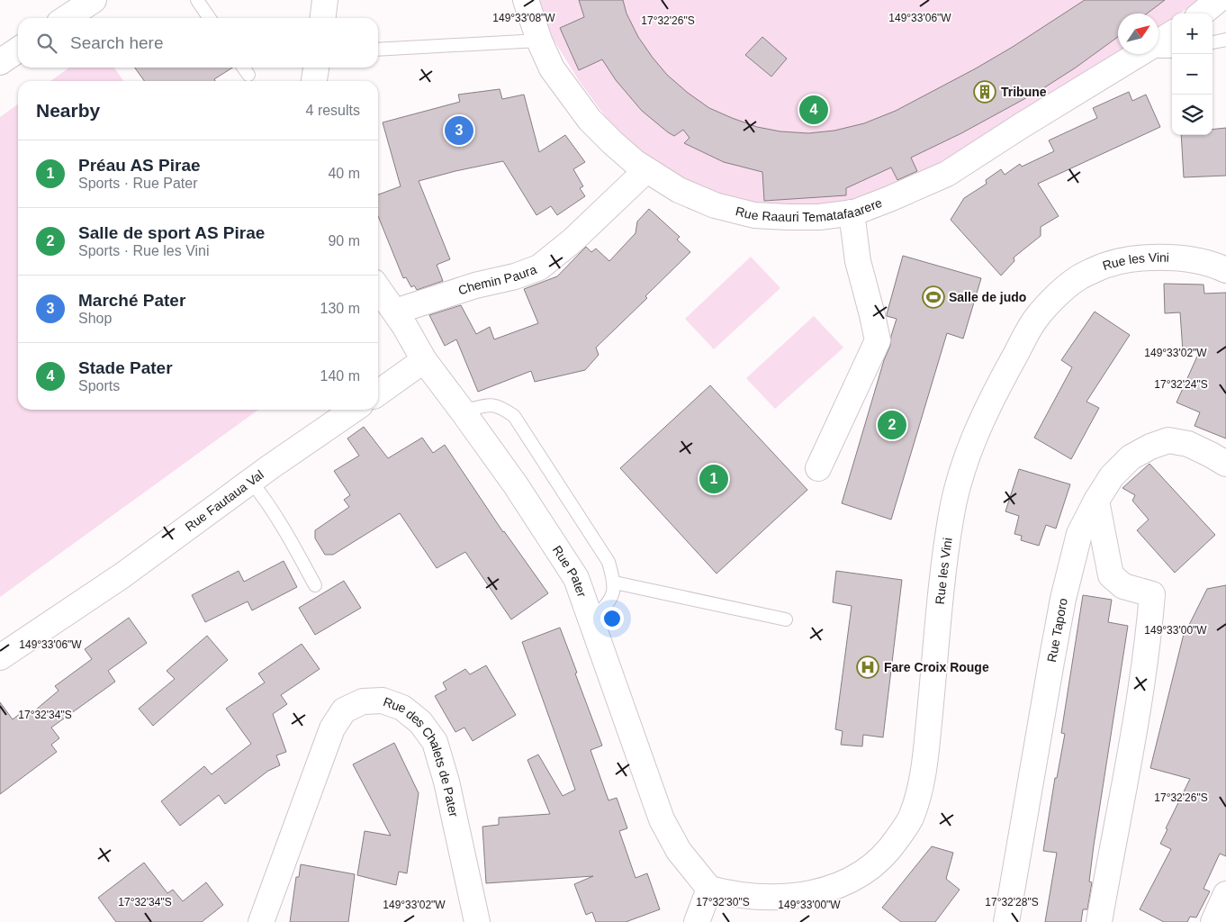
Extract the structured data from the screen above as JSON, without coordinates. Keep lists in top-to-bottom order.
{
  "streets": {
    "street": [
      "Rue Raauri Tematafaarere",
      "Rue les Vini",
      "Chemin Paura",
      "Rue Fautaua Val",
      "Rue Pater",
      "Rue Taporo",
      "Rue des Chalets de Pater"
    ]
  },
  "crossings": [
    ["Rue Raauri Tematafaarere", "Chemin Paura"],
    ["Rue les Vini", "Rue Pater"],
    ["Chemin Paura", "Rue Pater"]
  ],
  "places": {
    "building": ["Tribune"],
    "sports": ["Salle de judo"],
    "hospital": ["Fare Croix Rouge"]
  },
  "north": "top right",
  "page": {
    "map_buttons": ["+", "−"],
    "search": "Search here",
    "heading": ["Nearby", "4 results"],
    "pins": [
      "4",
      "3",
      "2",
      "1"
    ],
    "list": [
      {
        "mark": "1",
        "name": "Préau AS Pirae",
        "note": "Sports · Rue Pater",
        "value": "40 m"
      },
      {
        "mark": "2",
        "name": "Salle de sport AS Pirae",
        "note": "Sports · Rue les Vini",
        "value": "90 m"
      },
      {
        "mark": "3",
        "name": "Marché Pater",
        "note": "Shop",
        "value": "130 m"
      },
      {
        "mark": "4",
        "name": "Stade Pater",
        "note": "Sports",
        "value": "140 m"
      }
    ]
  },
  "coordinates": [
    "149°33'08\"W",
    "149°33'06\"W",
    "17°32'26\"S",
    "149°33'02\"W",
    "17°32'24\"S",
    "149°33'00\"W",
    "17°32'34\"S",
    "17°32'30\"S",
    "17°32'28\"S"
  ]
}
